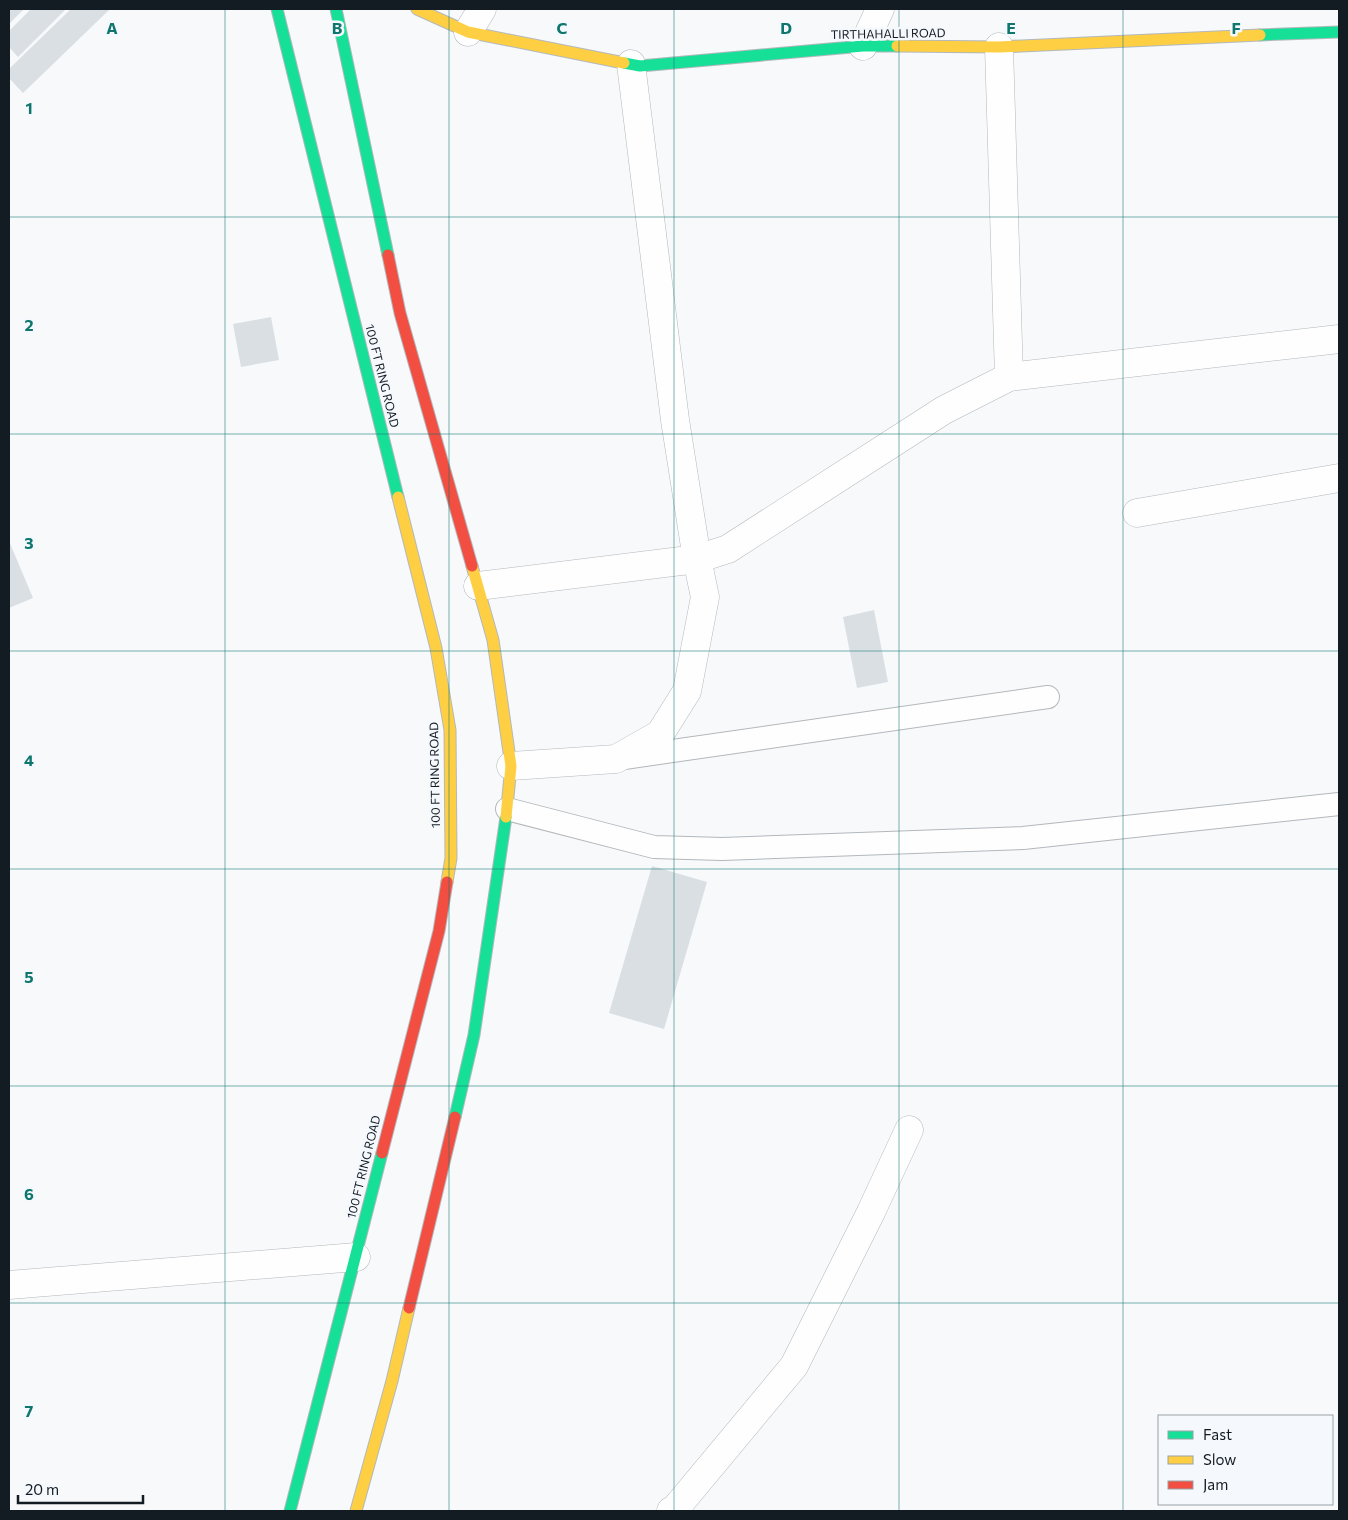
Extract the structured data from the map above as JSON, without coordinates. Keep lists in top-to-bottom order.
{
  "streets": {
    "main road": ["TIRTHAHALLI ROAD", "100 FT RING ROAD"]
  },
  "legend": ["Fast", "Slow", "Jam"],
  "scale_bar": "20 m",
  "grid": {
    "columns": [
      "A",
      "B",
      "C",
      "D",
      "E",
      "F"
    ],
    "rows": [
      "1",
      "2",
      "3",
      "4",
      "5",
      "6",
      "7"
    ]
  }
}
